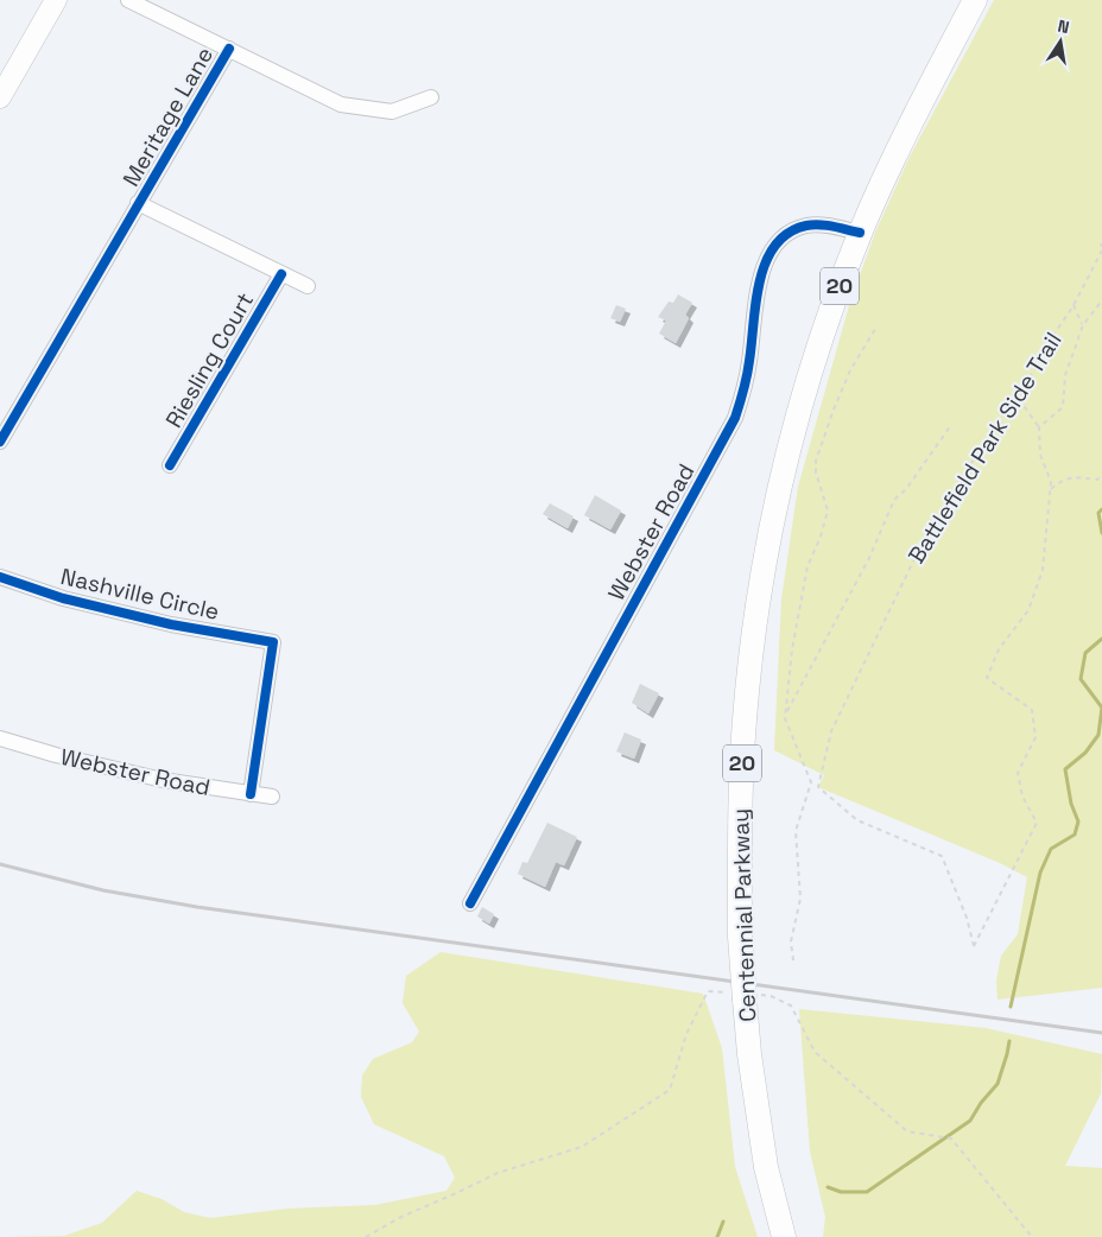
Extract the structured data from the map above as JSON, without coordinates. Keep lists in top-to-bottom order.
{
  "streets": {
    "main road": ["20", "Centennial Parkway"],
    "street": [
      "Meritage Lane",
      "Riesling Court",
      "Webster Road",
      "Nashville Circle"
    ],
    "path": ["Battlefield Park Side Trail"]
  },
  "crossings": [
    ["20", "Webster Road"],
    ["20", "Centennial Parkway"],
    ["Webster Road", "Nashville Circle"],
    ["Webster Road", "Centennial Parkway"]
  ],
  "north": "top"
}
